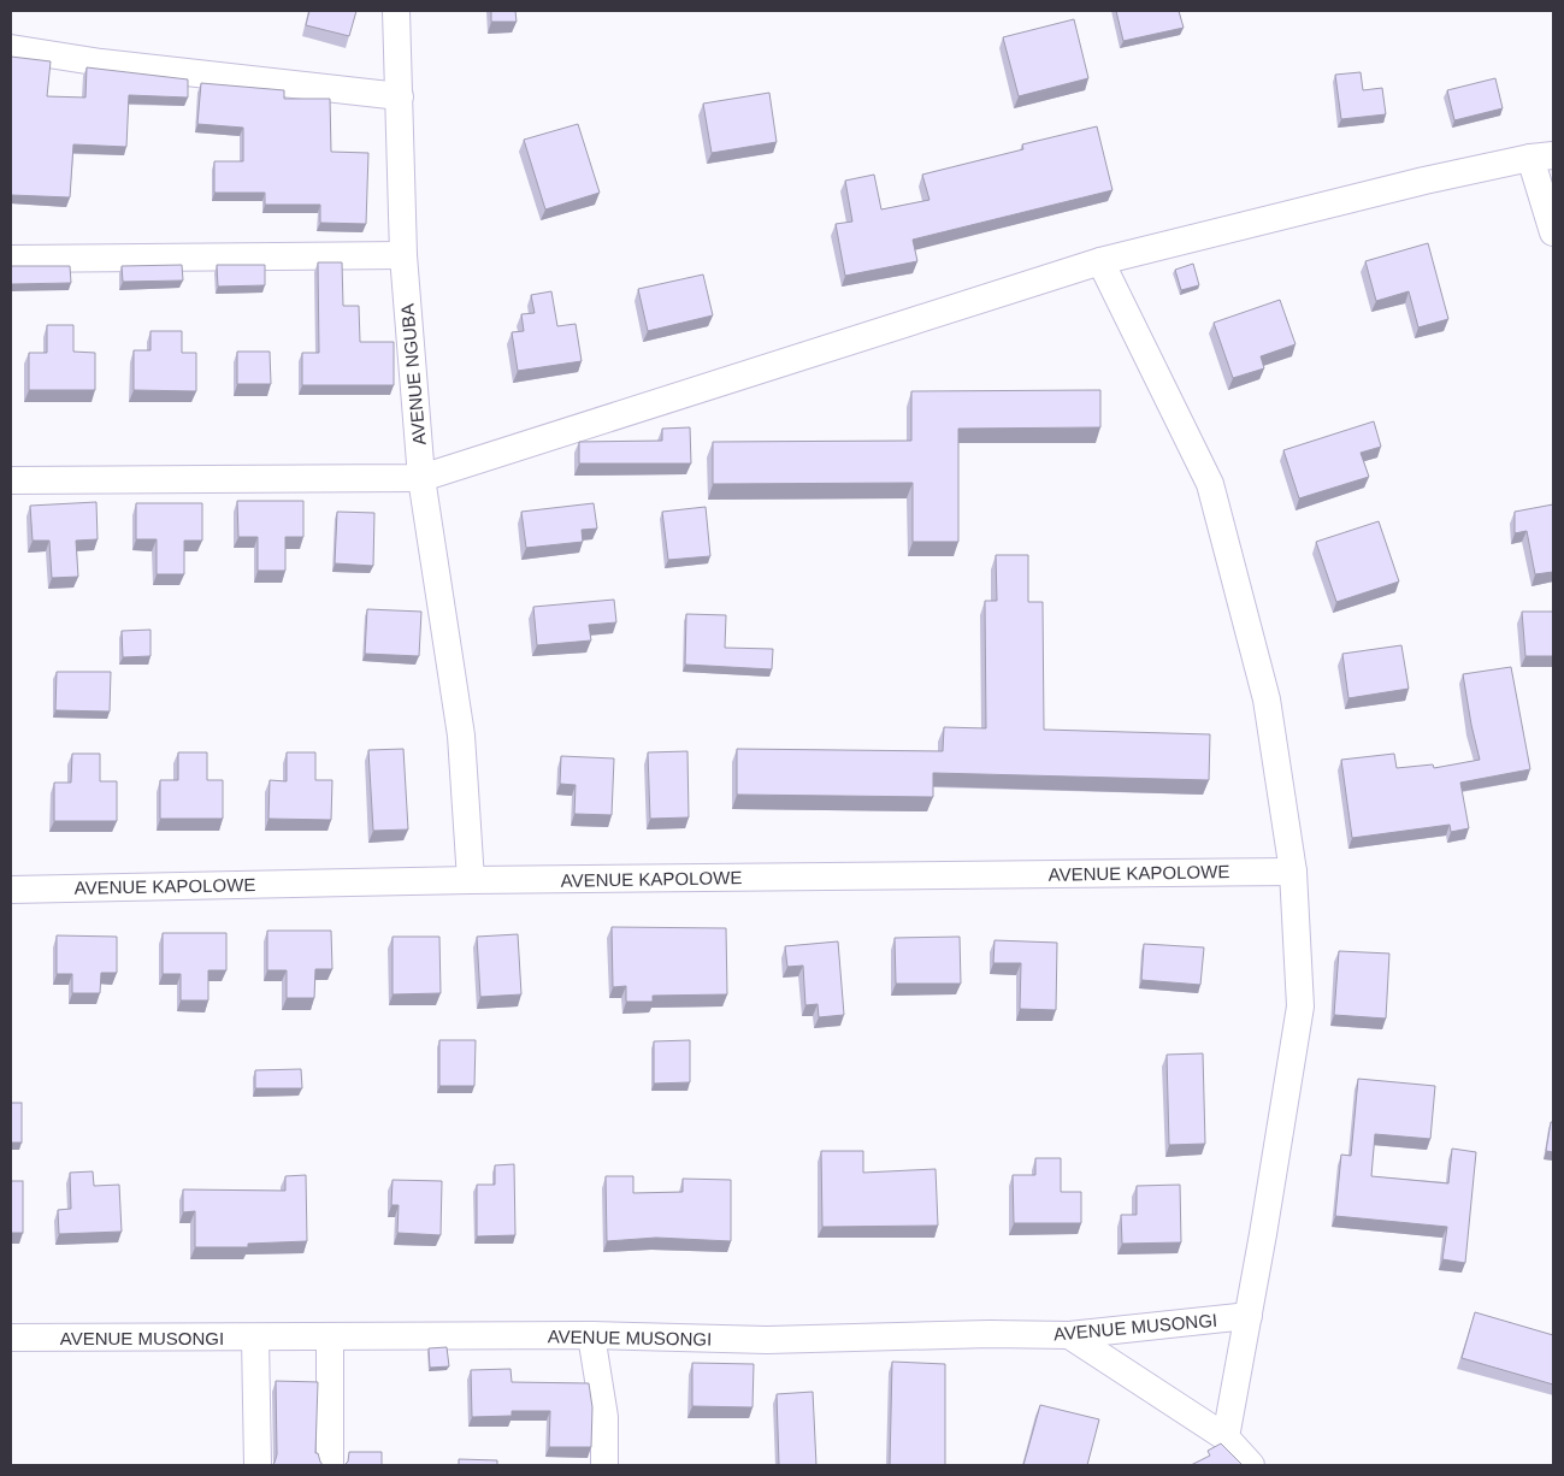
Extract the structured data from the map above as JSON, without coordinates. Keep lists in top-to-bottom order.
{
  "streets": {
    "street": ["AVENUE NGUBA", "AVENUE KAPOLOWE", "AVENUE MUSONGI"]
  },
  "crossings": [
    ["AVENUE NGUBA", "AVENUE KAPOLOWE"]
  ]
}
